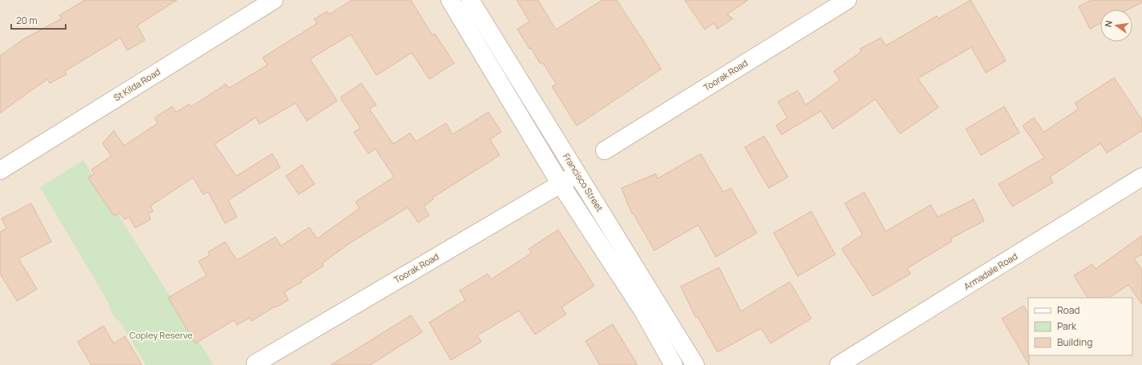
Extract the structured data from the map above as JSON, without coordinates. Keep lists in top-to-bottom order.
{
  "streets": {
    "street": [
      "Toorak Road",
      "St Kilda Road",
      "Francisco Street",
      "Armadale Road"
    ]
  },
  "crossings": [
    ["Toorak Road", "Francisco Street"]
  ],
  "parks": ["Copley Reserve"],
  "legend": ["Road", "Park", "Building"],
  "scale_bar": "20 m",
  "north": "left"
}
